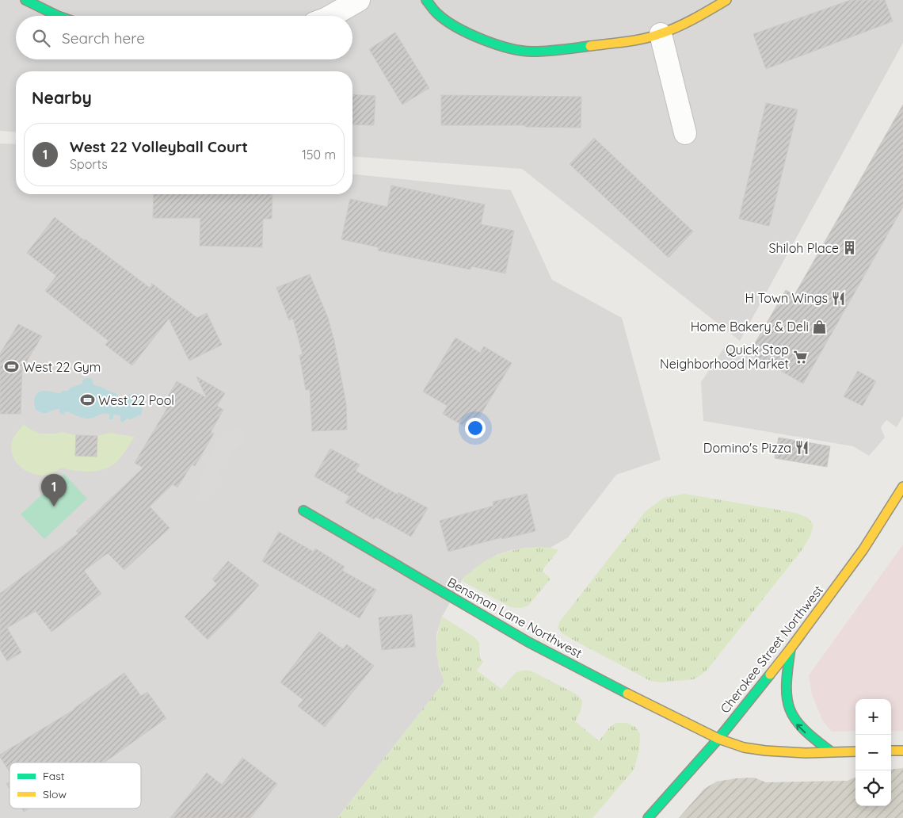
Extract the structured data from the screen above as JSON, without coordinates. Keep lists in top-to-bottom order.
{
  "streets": {
    "street": ["Bensman Lane Northwest", "Cherokee Street Northwest"]
  },
  "crossings": [
    ["Bensman Lane Northwest", "Cherokee Street Northwest"]
  ],
  "places": {
    "building": ["Shiloh Place"],
    "restaurant": ["H Town Wings", "Domino's Pizza"],
    "shop": ["Home Bakery & Deli"],
    "supermarket": ["Quick Stop Neighborhood Market"],
    "sports": ["West 22 Gym", "West 22 Pool"]
  },
  "legend": ["Fast", "Slow"],
  "page": {
    "search": "Search here",
    "heading": "Nearby",
    "list": [
      {
        "mark": "1",
        "name": "West 22 Volleyball Court",
        "note": "Sports",
        "value": "150 m"
      }
    ],
    "pins": "1",
    "map_buttons": ["+", "−"]
  }
}
